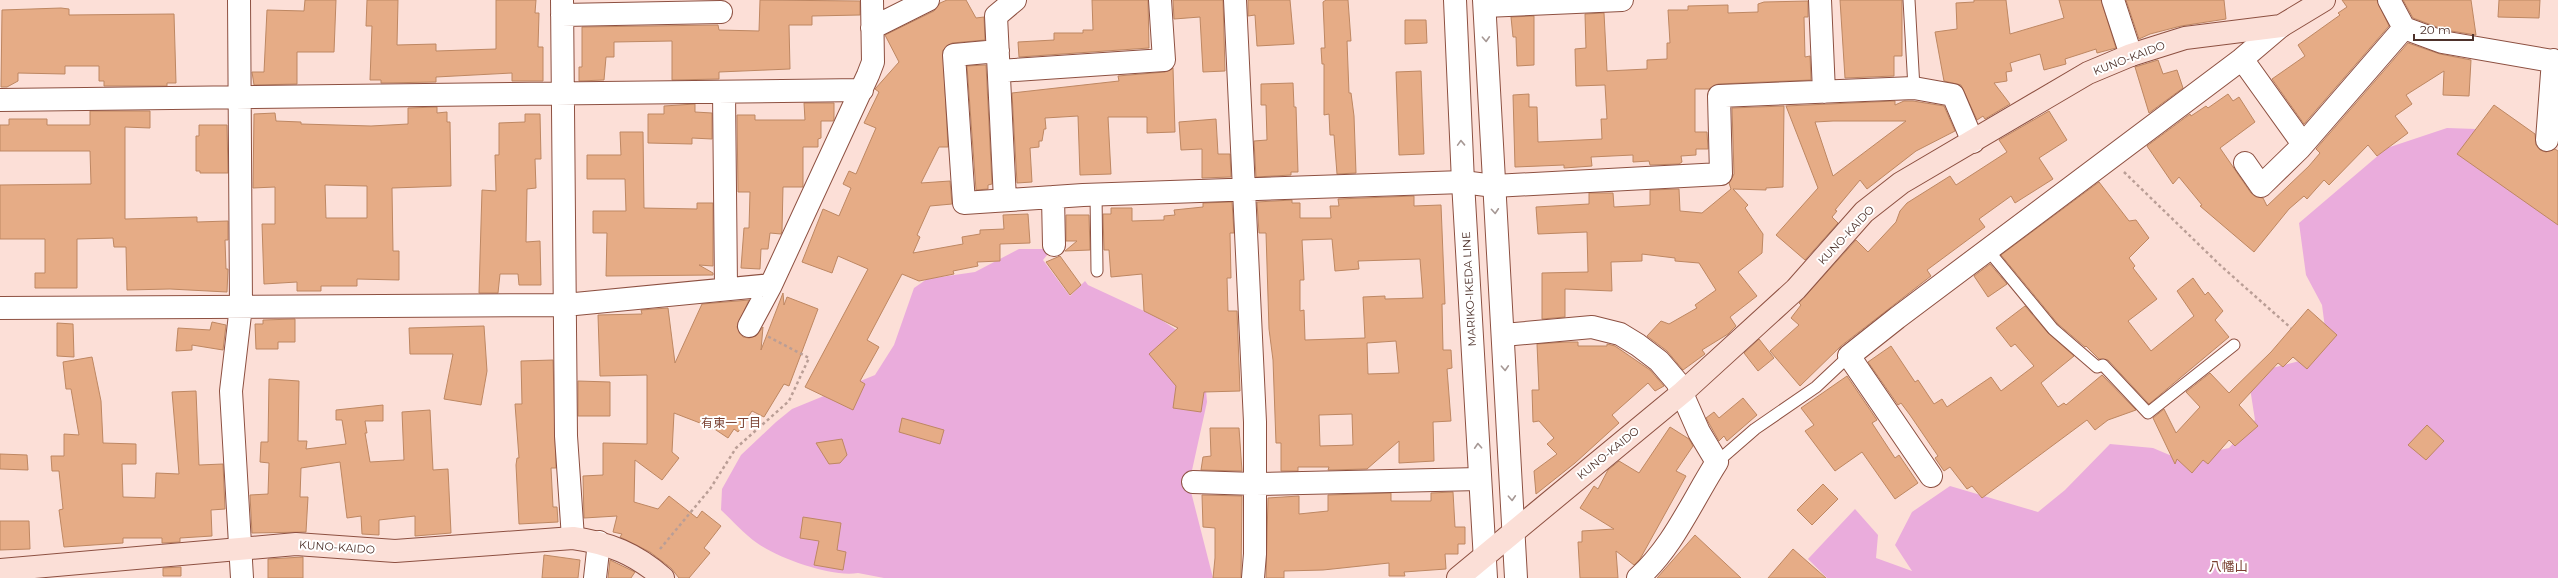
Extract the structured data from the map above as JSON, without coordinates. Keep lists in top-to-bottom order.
{
  "streets": {
    "main road": ["KUNO-KAIDO"],
    "street": ["MARIKO-IKEDA LINE"]
  },
  "crossings": [
    ["KUNO-KAIDO", "MARIKO-IKEDA LINE"]
  ],
  "districts": ["有東一丁目", "八幡山"],
  "scale_bar": "20 m"
}
